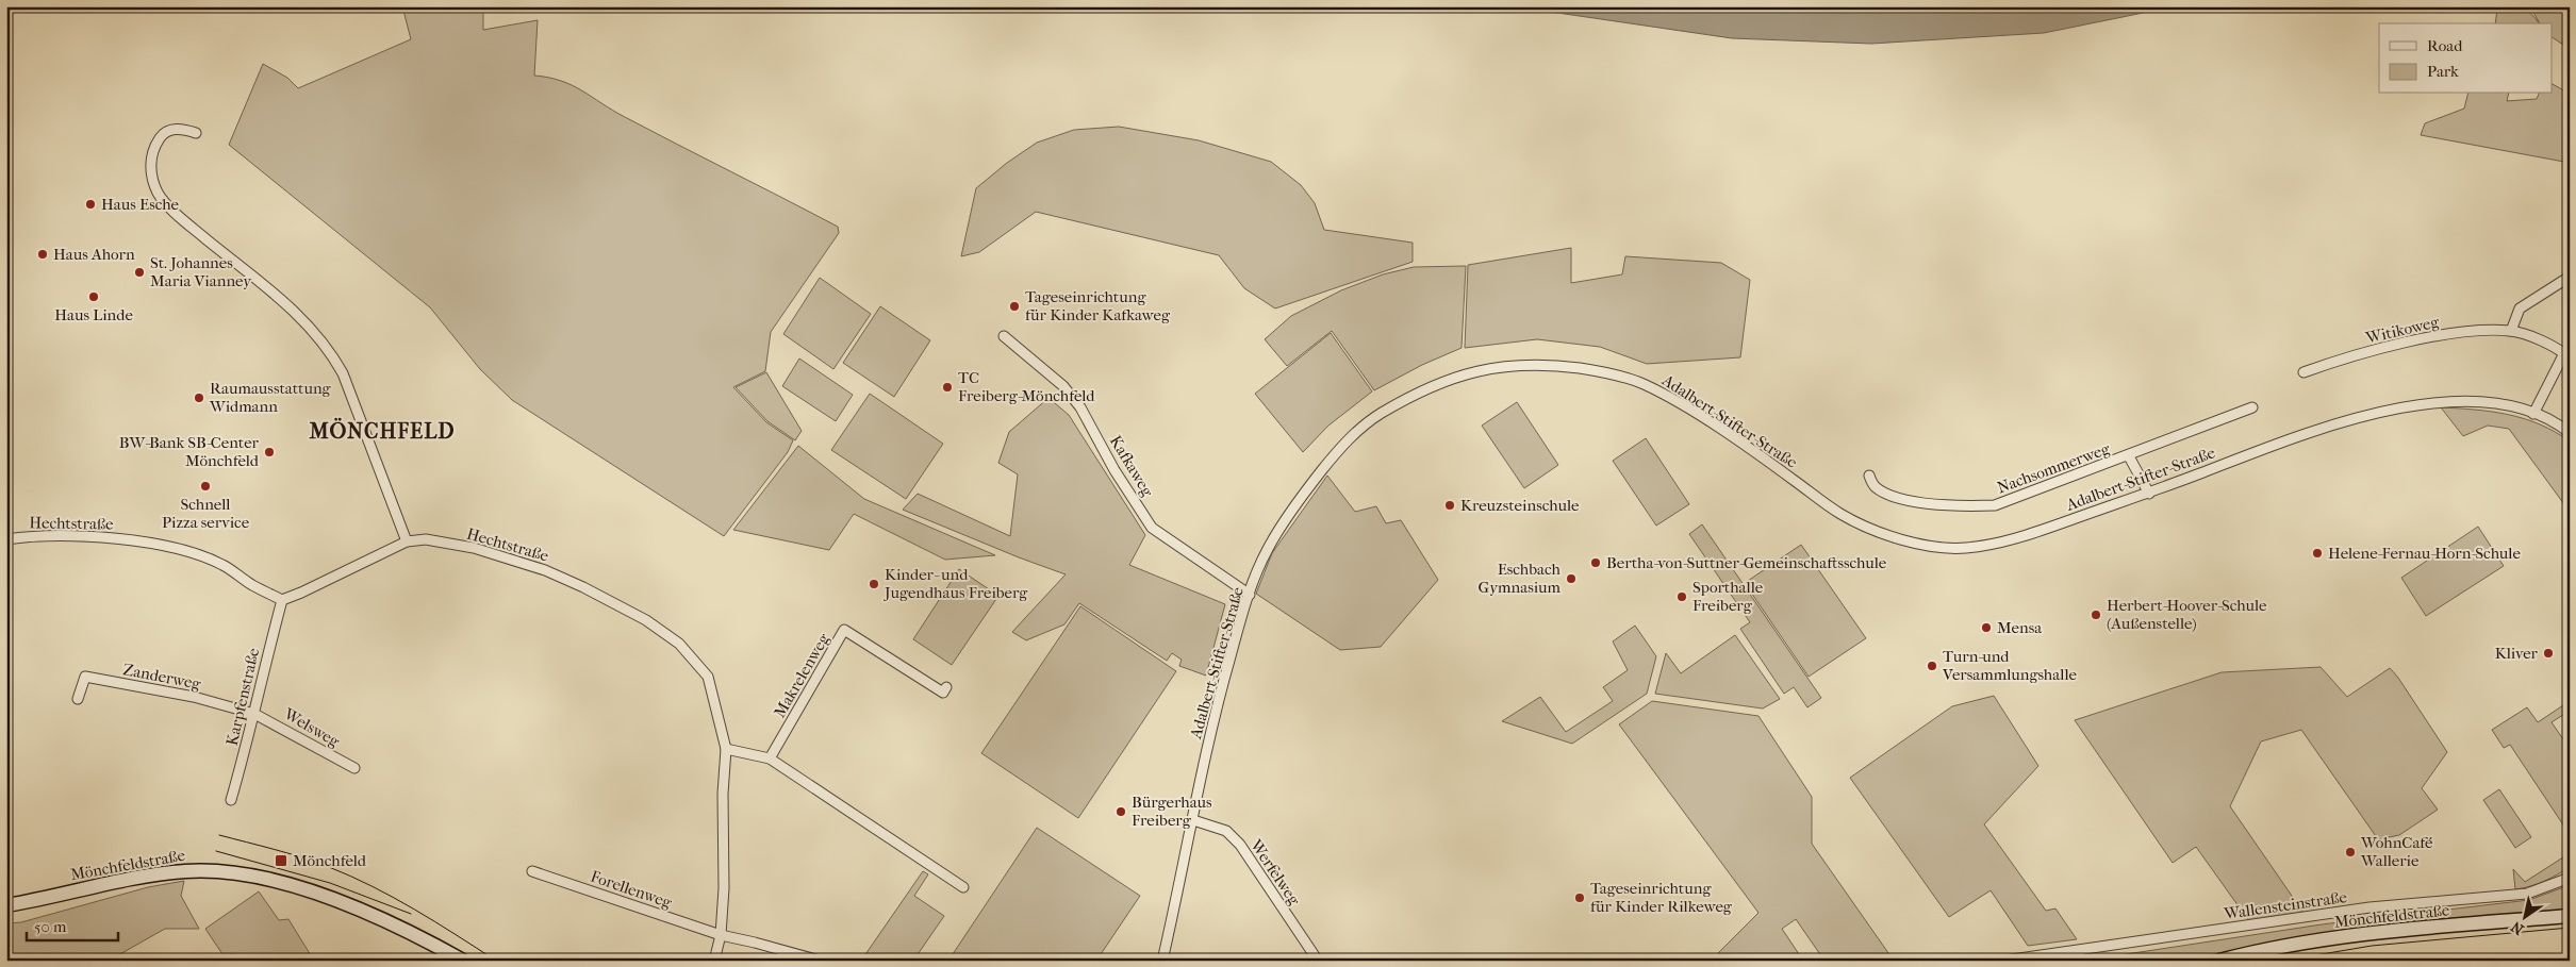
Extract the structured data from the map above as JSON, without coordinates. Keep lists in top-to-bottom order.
{
  "streets": {
    "main road": ["Mönchfeldstraße"],
    "street": [
      "Witikoweg",
      "Adalbert-Stifter-Straße",
      "Kafkaweg",
      "Nachsommerweg",
      "Hechtstraße",
      "Makrelenweg",
      "Zanderweg",
      "Karpfenstraße",
      "Welsweg",
      "Werfelweg",
      "Forellenweg",
      "Wallensteinstraße"
    ]
  },
  "crossings": [
    ["Witikoweg", "Adalbert-Stifter-Straße"],
    ["Adalbert-Stifter-Straße", "Kafkaweg"],
    ["Adalbert-Stifter-Straße", "Nachsommerweg"],
    ["Adalbert-Stifter-Straße", "Werfelweg"],
    ["Hechtstraße", "Karpfenstraße"],
    ["Hechtstraße", "Forellenweg"],
    ["Zanderweg", "Karpfenstraße"],
    ["Zanderweg", "Welsweg"],
    ["Karpfenstraße", "Welsweg"]
  ],
  "districts": ["MÖNCHFELD"],
  "places": {
    "other": [
      "Haus Esche",
      "Haus Ahorn",
      "St. Johannes Maria Vianney",
      "Haus Linde",
      "Tageseinrichtung für Kinder Kafkaweg",
      "TC Freiberg-Mönchfeld",
      "Raumausstattung Widmann",
      "BW-Bank SB-Center Mönchfeld",
      "Schnell Pizza service",
      "Kreuzsteinschule",
      "Helene-Fernau-Horn-Schule",
      "Bertha-von-Suttner-Gemeinschaftsschule",
      "Eschbach Gymnasium",
      "Kinder- und Jugendhaus Freiberg",
      "Sporthalle Freiberg",
      "Herbert-Hoover-Schule (Außenstelle)",
      "Mensa",
      "Kliver",
      "Turn-und Versammlungshalle",
      "Bürgerhaus Freiberg",
      "WohnCafé Wallerie",
      "Tageseinrichtung für Kinder Rilkeweg"
    ],
    "transit": ["Mönchfeld"]
  },
  "legend": ["Road", "Park"],
  "scale_bar": "50 m",
  "north": "bottom left"
}
